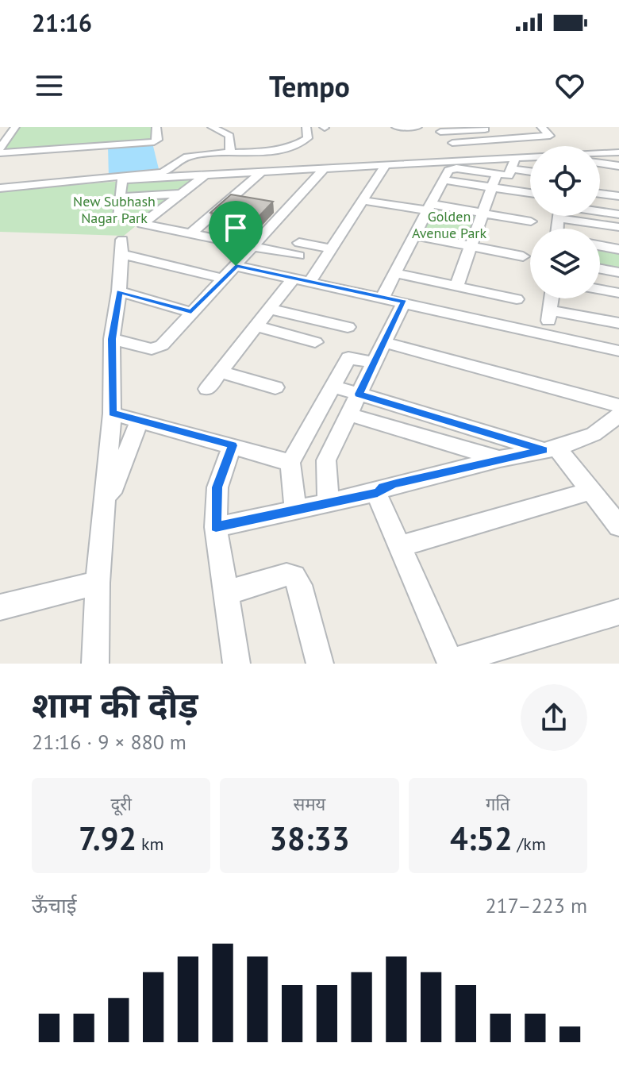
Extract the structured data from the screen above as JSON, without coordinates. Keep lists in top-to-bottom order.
{
  "parks": ["New Subhash Nagar Park", "Golden Avenue Park"],
  "page": {
    "status": "21:16",
    "header": "Tempo",
    "heading": ["शाम की दौड़", "21:16 · 9 × 880 m"],
    "stats": [
      ["दूरी", "7.92 km"],
      ["समय", "38:33"],
      ["गति", "4:52 /km"]
    ],
    "chart": ["ऊँचाई", "217–223 m"]
  }
}
